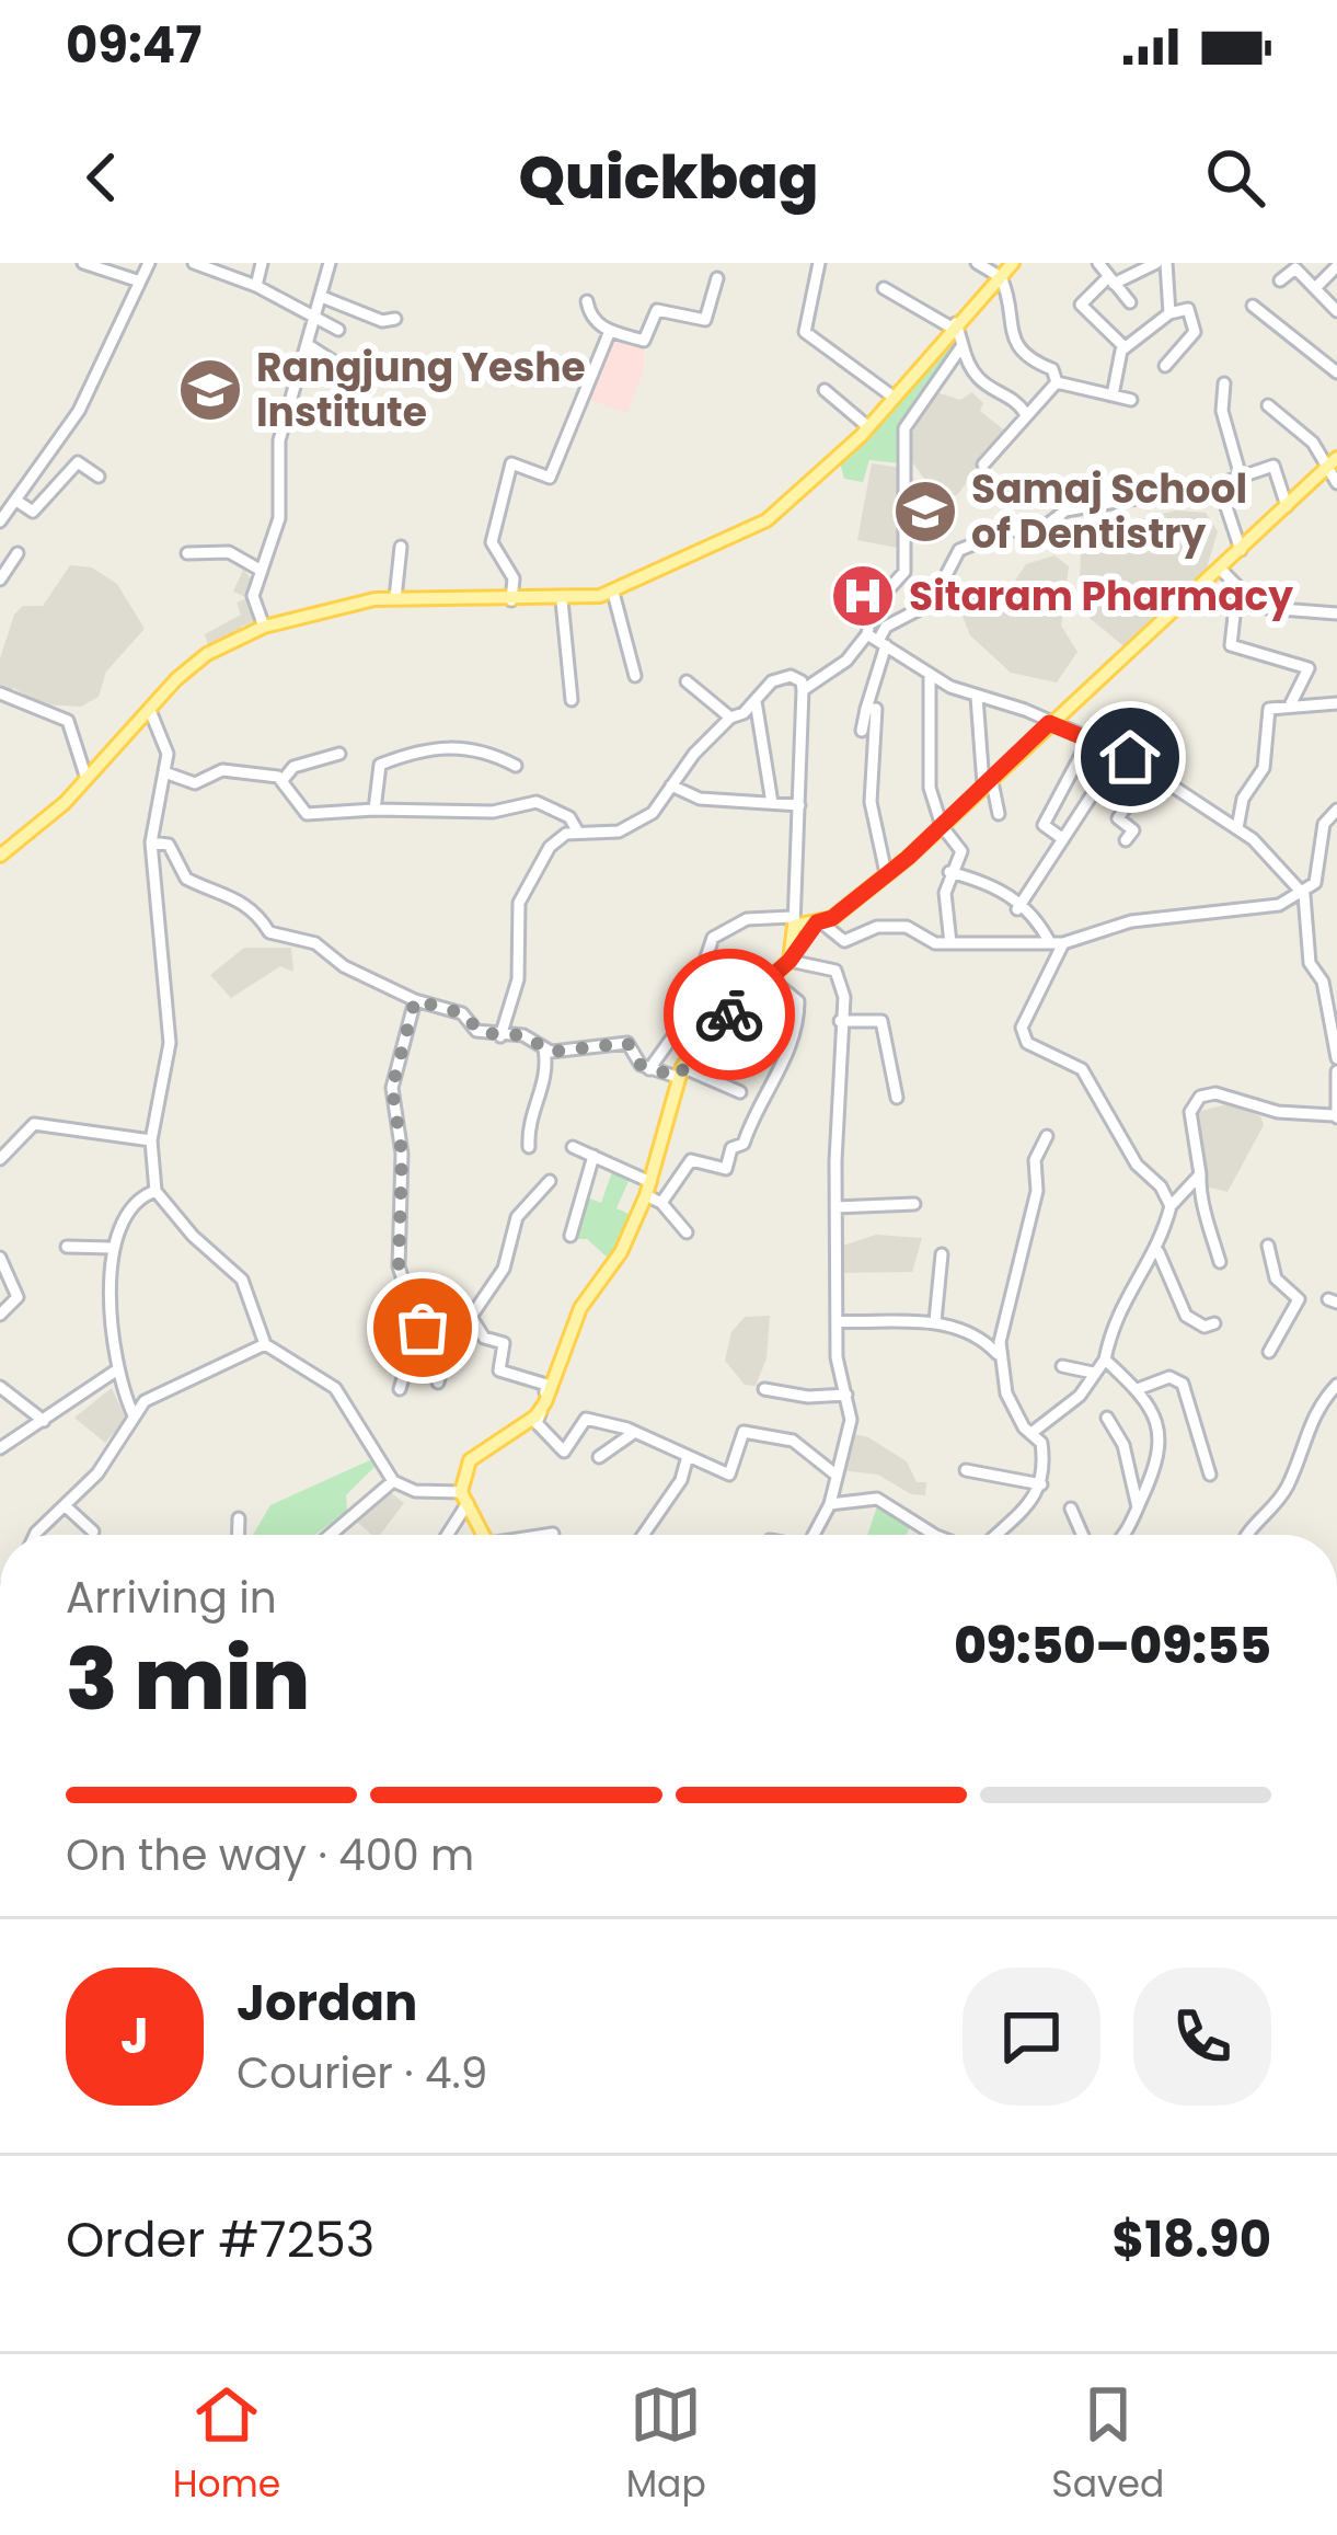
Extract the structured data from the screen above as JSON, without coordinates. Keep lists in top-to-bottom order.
{
  "places": {
    "school or university": ["Rangjung Yeshe Institute", "Samaj School of Dentistry"],
    "hospital": ["Sitaram Pharmacy"]
  },
  "page": {
    "status": "09:47",
    "header": "Quickbag",
    "heading": ["3 min", "Arriving in", "09:50–09:55"],
    "panel": [
      "Jordan",
      "Courier · 4.9",
      "Order #7253",
      "$18.90"
    ],
    "bar": "On the way · 400 m",
    "round": "J",
    "tabs": ["Home", "Map", "Saved"]
  }
}
